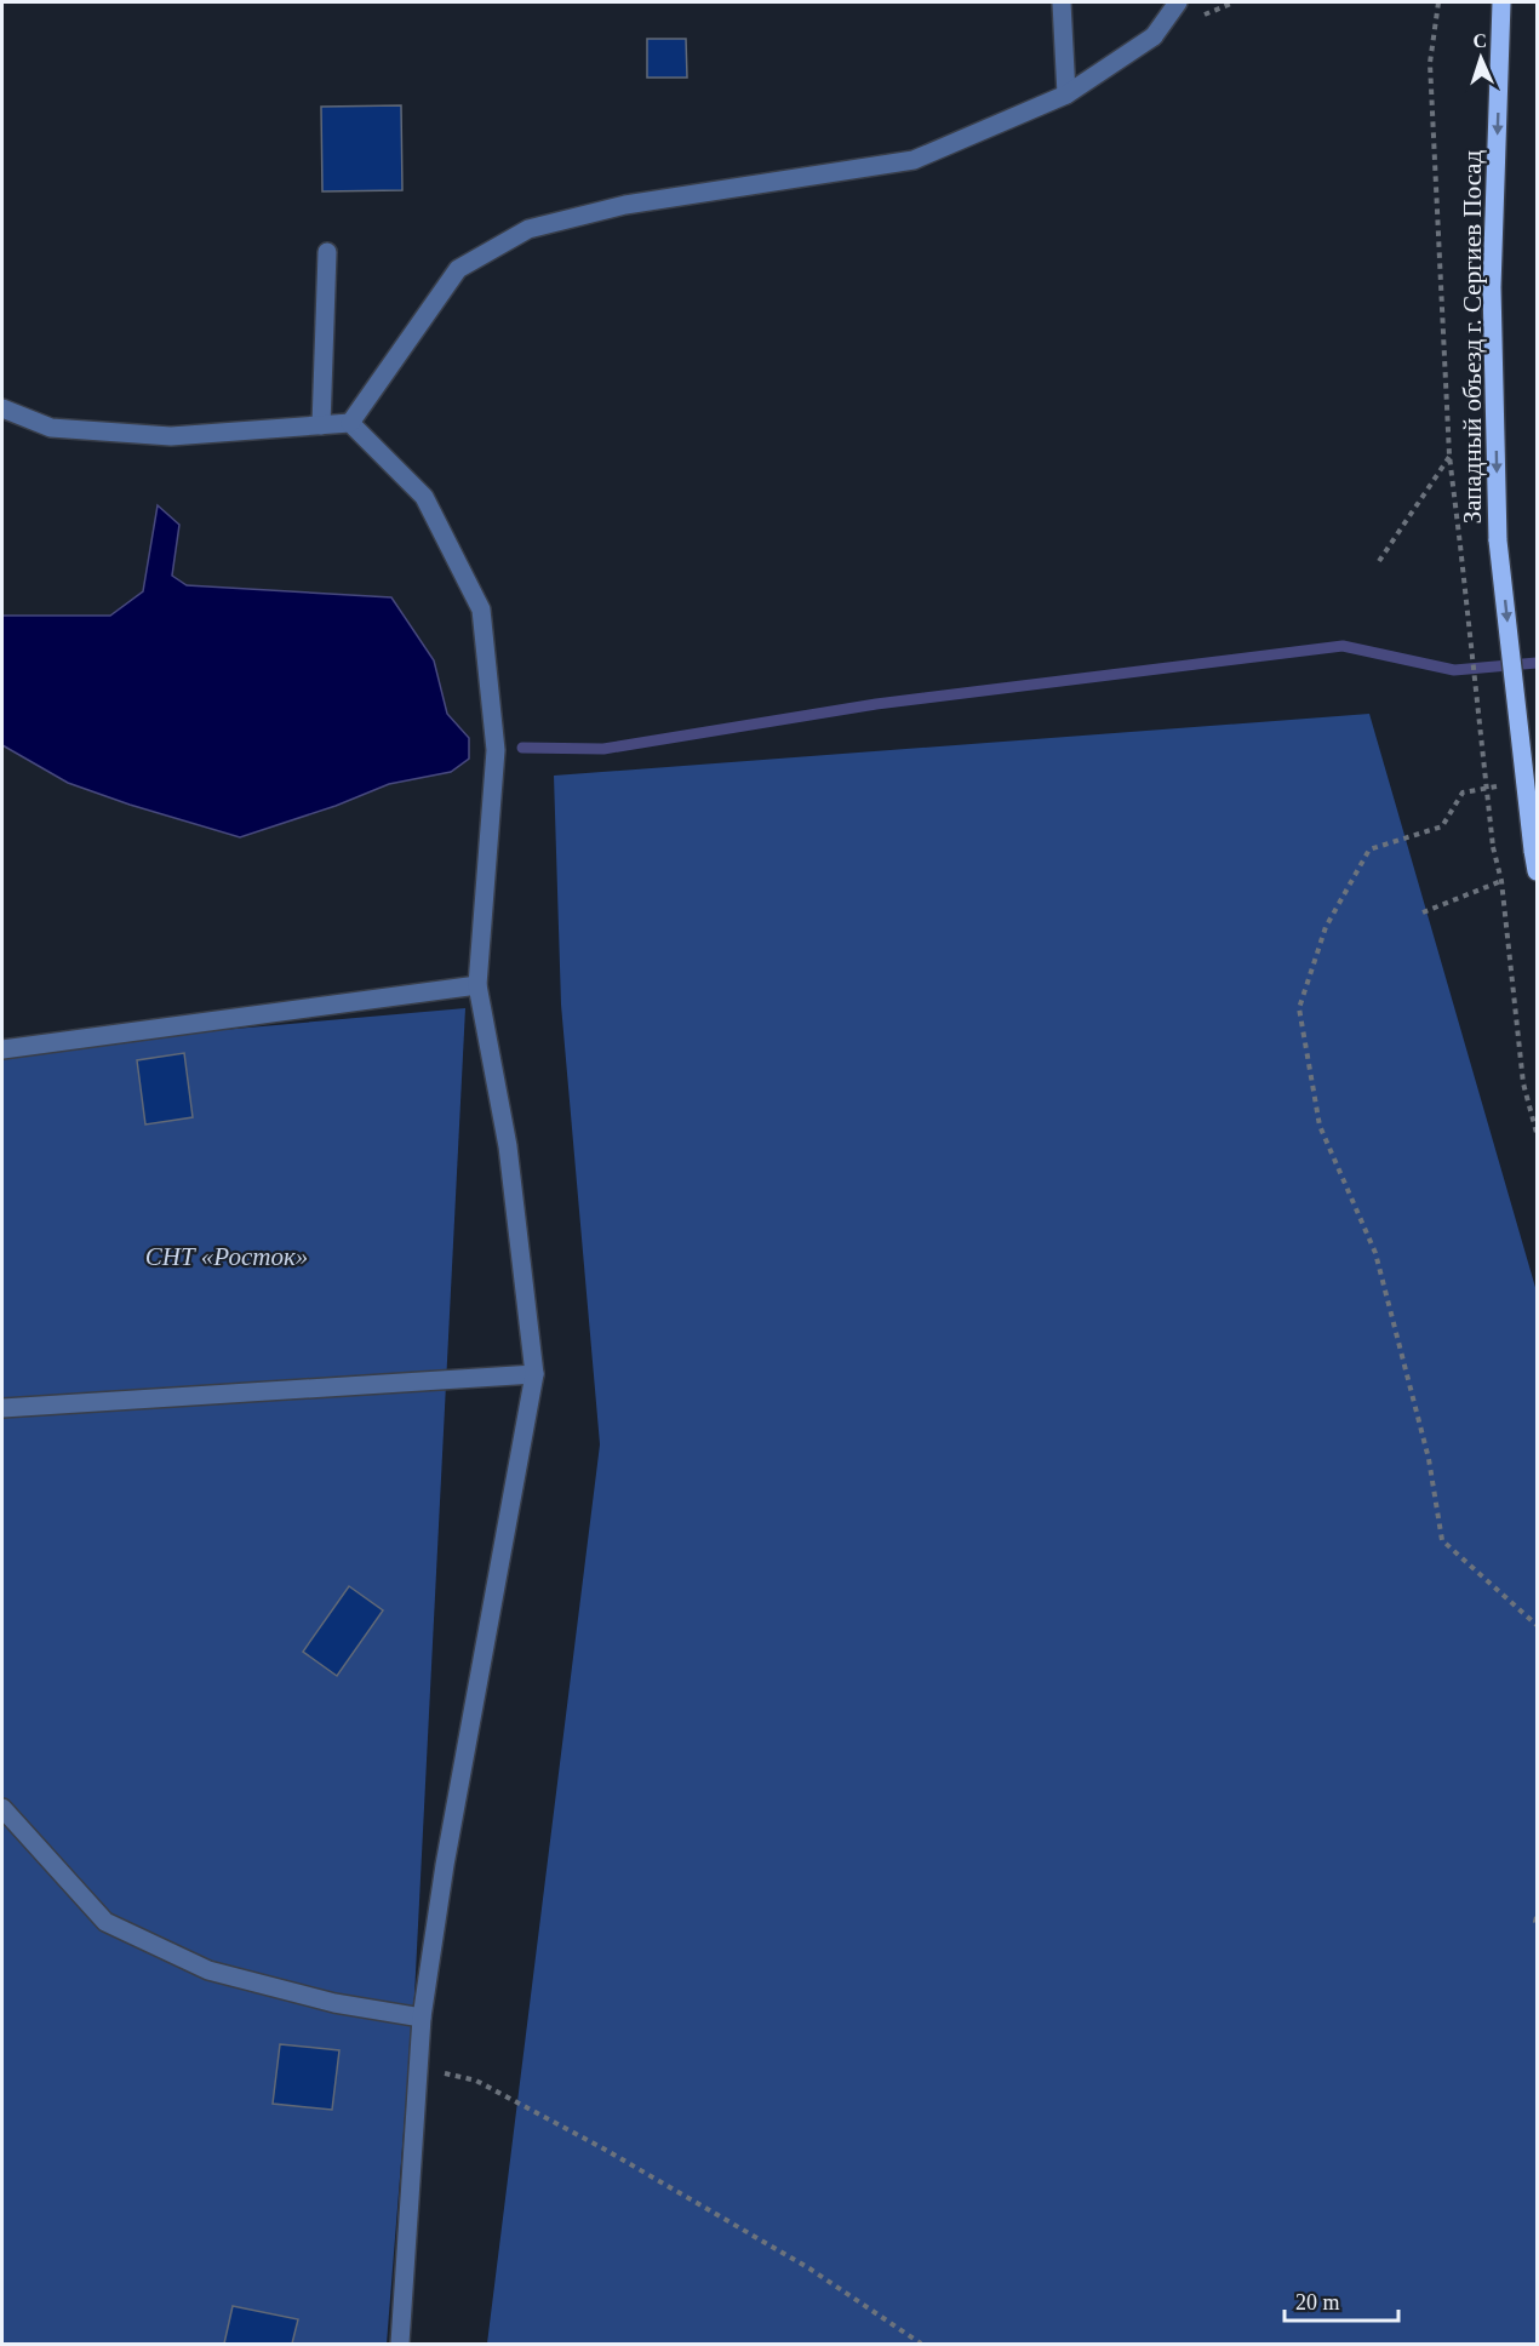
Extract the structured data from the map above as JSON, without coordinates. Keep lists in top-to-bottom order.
{
  "streets": {
    "main road": ["Западный объезд г. Сергиев Посад"]
  },
  "one_way": ["Западный объезд г. Сергиев Посад"],
  "parks": ["СНТ «Росток»"],
  "scale_bar": "20 m",
  "north": "top"
}
